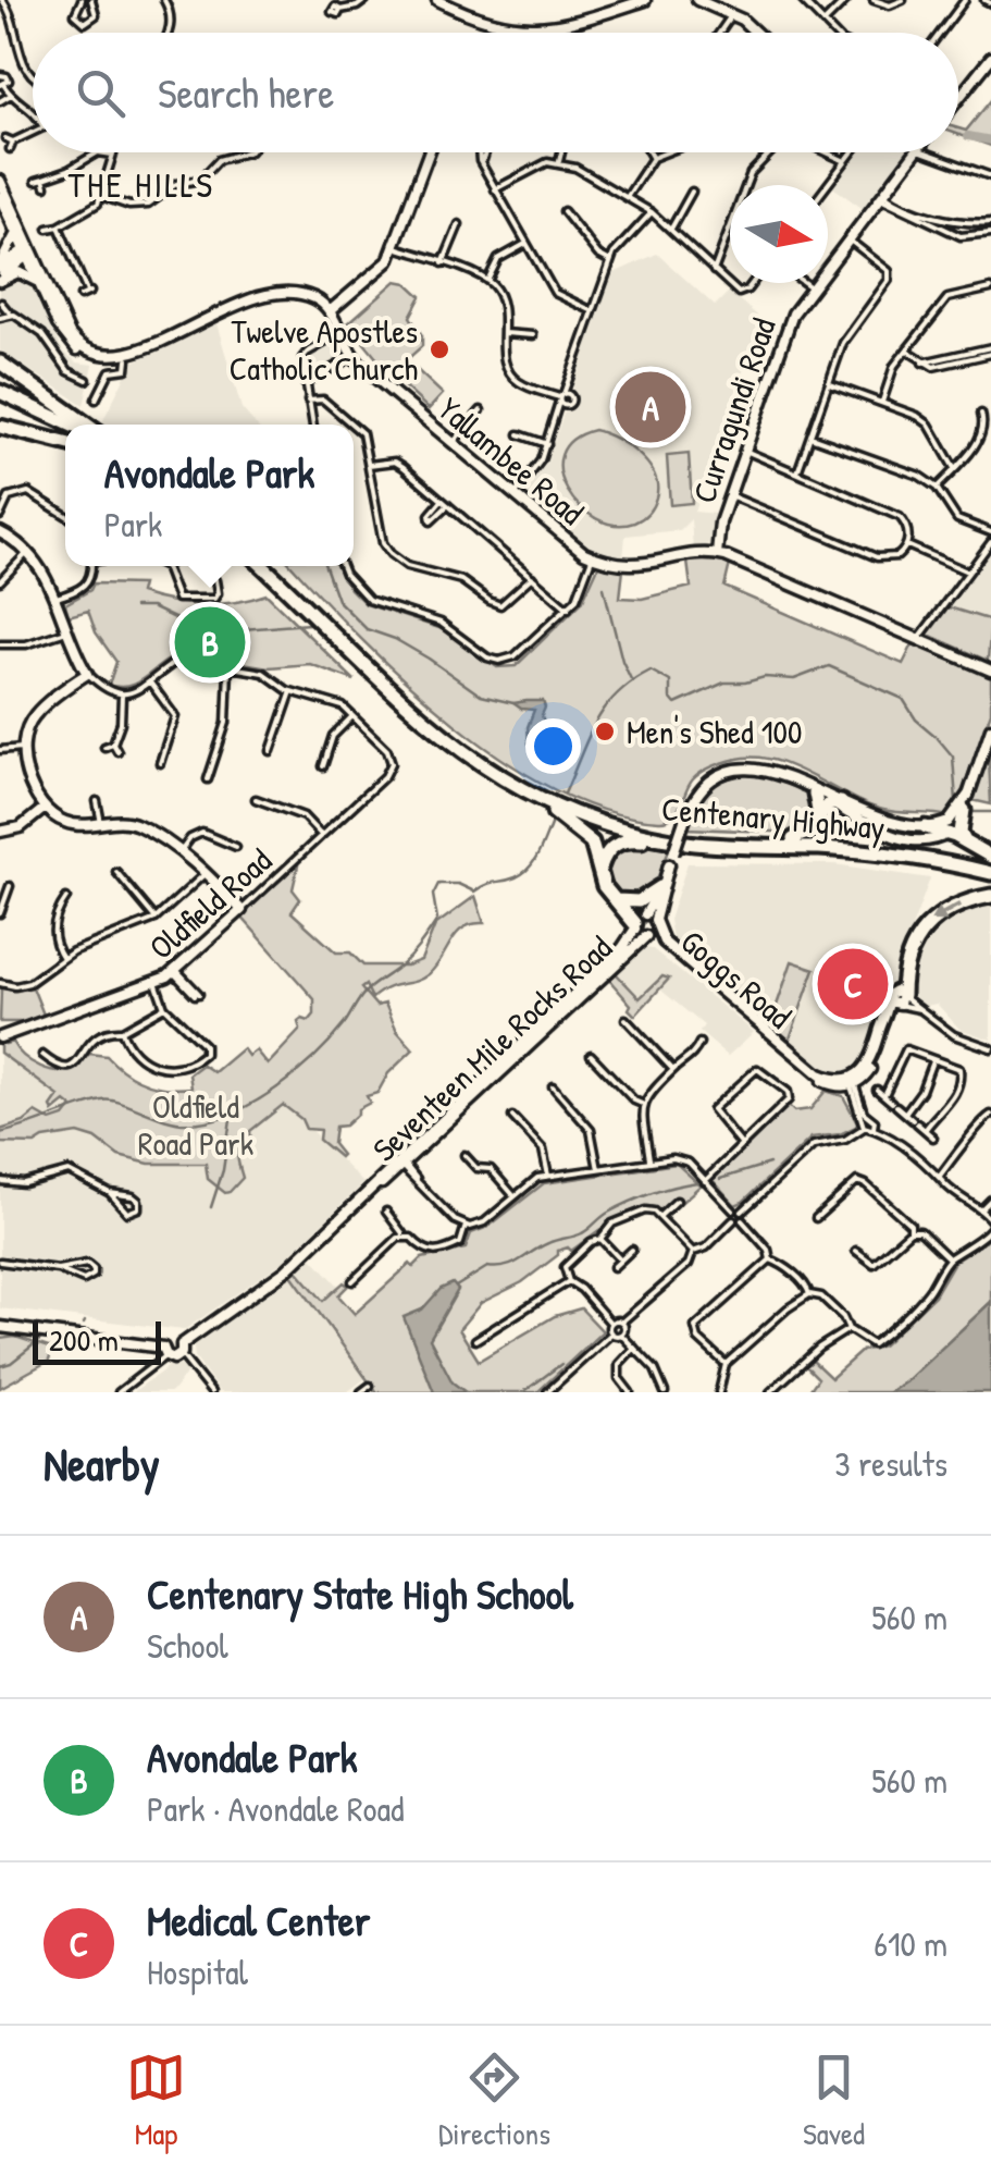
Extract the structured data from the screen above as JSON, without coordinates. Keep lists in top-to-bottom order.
{
  "streets": {
    "highway": ["Centenary Highway"],
    "main road": [
      "Curragundi Road",
      "Yallambee Road",
      "Oldfield Road",
      "Goggs Road",
      "Seventeen Mile Rocks Road"
    ]
  },
  "crossings": [
    ["Curragundi Road", "Yallambee Road"],
    ["Goggs Road", "Seventeen Mile Rocks Road"]
  ],
  "districts": ["THE HILLS"],
  "parks": ["Oldfield Road Park"],
  "places": ["Twelve Apostles Catholic Church", "Men's Shed 100"],
  "scale_bar": "200 m",
  "north": "right",
  "page": {
    "search": "Search here",
    "pins": ["A", "B", "C"],
    "popup": ["Avondale Park", "Park"],
    "scale": "200 m",
    "heading": ["Nearby", "3 results"],
    "list": [
      {
        "mark": "A",
        "name": "Centenary State High School",
        "note": "School",
        "value": "560 m"
      },
      {
        "mark": "B",
        "name": "Avondale Park",
        "note": "Park · Avondale Road",
        "value": "560 m"
      },
      {
        "mark": "C",
        "name": "Medical Center",
        "note": "Hospital",
        "value": "610 m"
      }
    ],
    "nav": ["Map", "Directions", "Saved"]
  }
}
